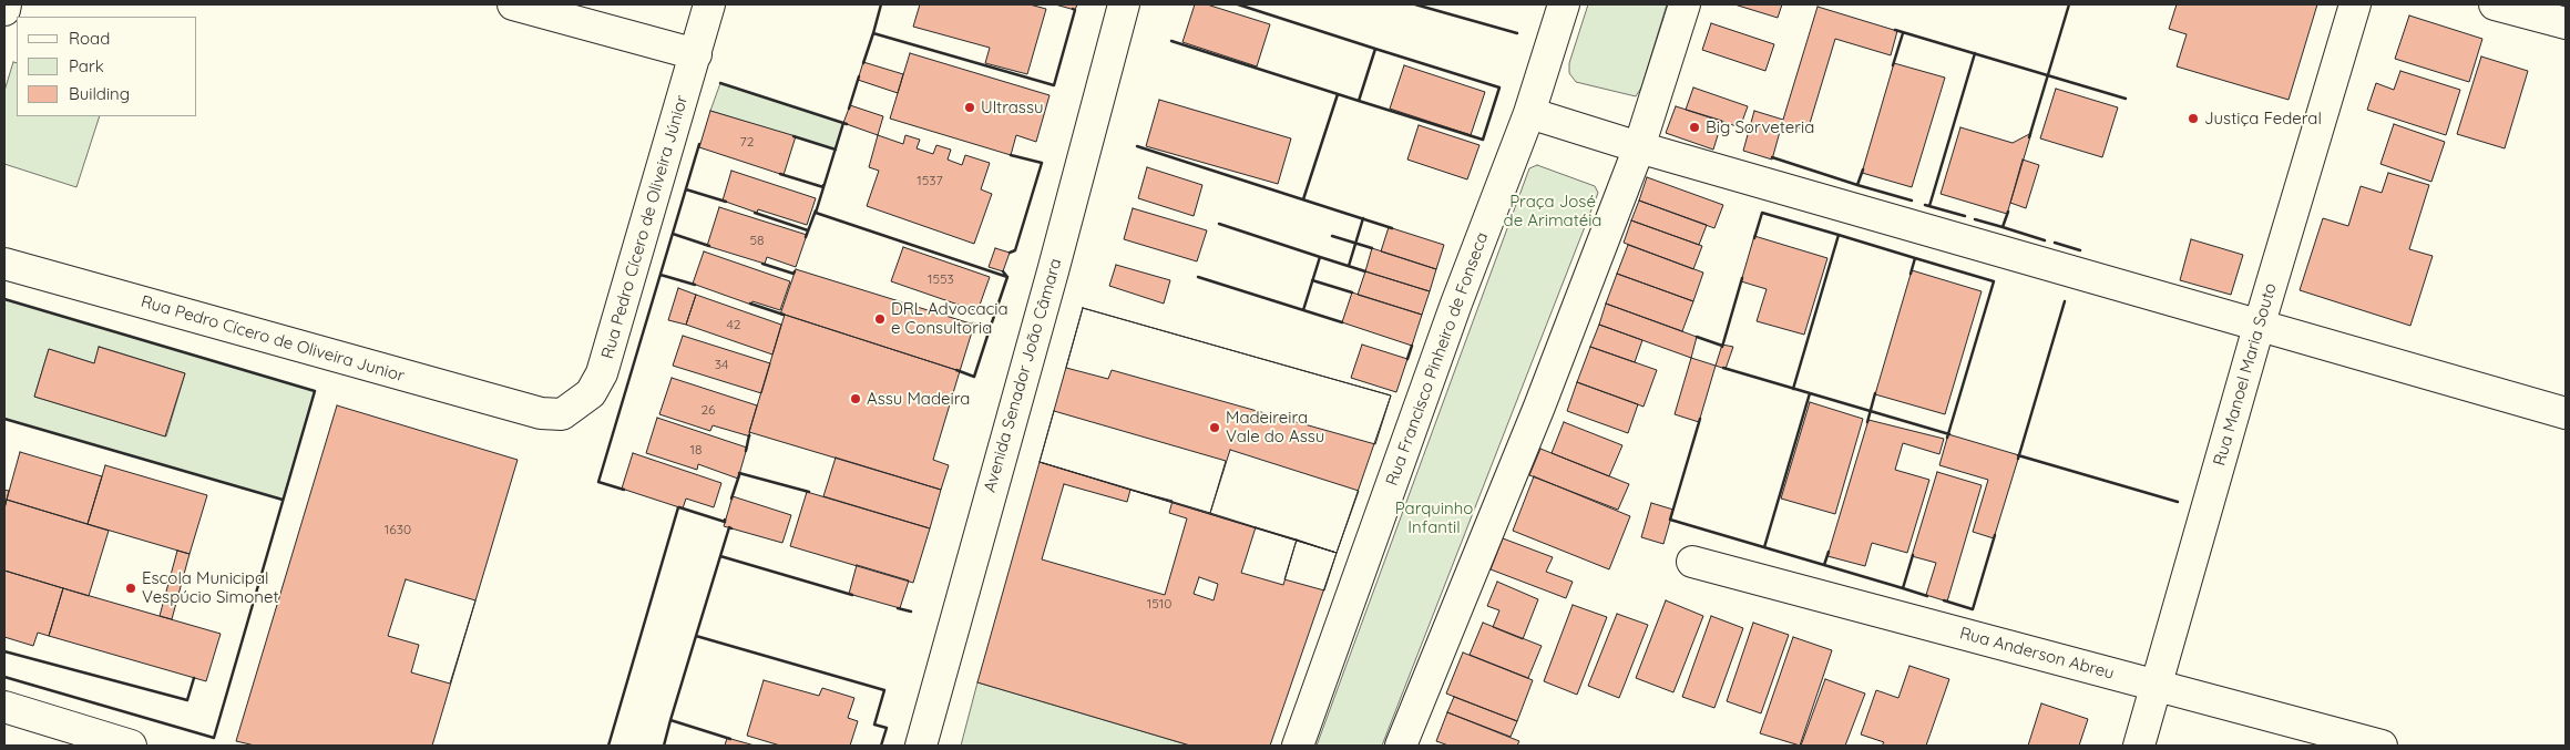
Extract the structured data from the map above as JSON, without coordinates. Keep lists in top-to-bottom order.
{
  "streets": {
    "street": [
      "Rua Pedro Cícero de Oliveira Júnior",
      "Rua Pedro Cícero de Oliveira Junior",
      "Rua Francisco Pinheiro de Fonseca",
      "Rua Manoel Maria Souto",
      "Avenida Senador João Câmara",
      "Rua Anderson Abreu"
    ]
  },
  "crossings": [
    ["Rua Pedro Cícero de Oliveira Júnior", "Rua Pedro Cícero de Oliveira Junior"],
    ["Rua Manoel Maria Souto", "Rua Anderson Abreu"]
  ],
  "parks": ["Praça José de Arimatéia", "Parquinho Infantil"],
  "places": [
    "Ultrassu",
    "Justiça Federal",
    "Big Sorveteria",
    "DRL Advocacia e Consultoria",
    "Assu Madeira",
    "Madeireira Vale do Assu",
    "Escola Municipal Vespúcio Simonet"
  ],
  "house_numbers": [
    "72",
    "1537",
    "58",
    "1553",
    "42",
    "34",
    "26",
    "18",
    "1630",
    "1510"
  ],
  "legend": ["Road", "Park", "Building"]
}
